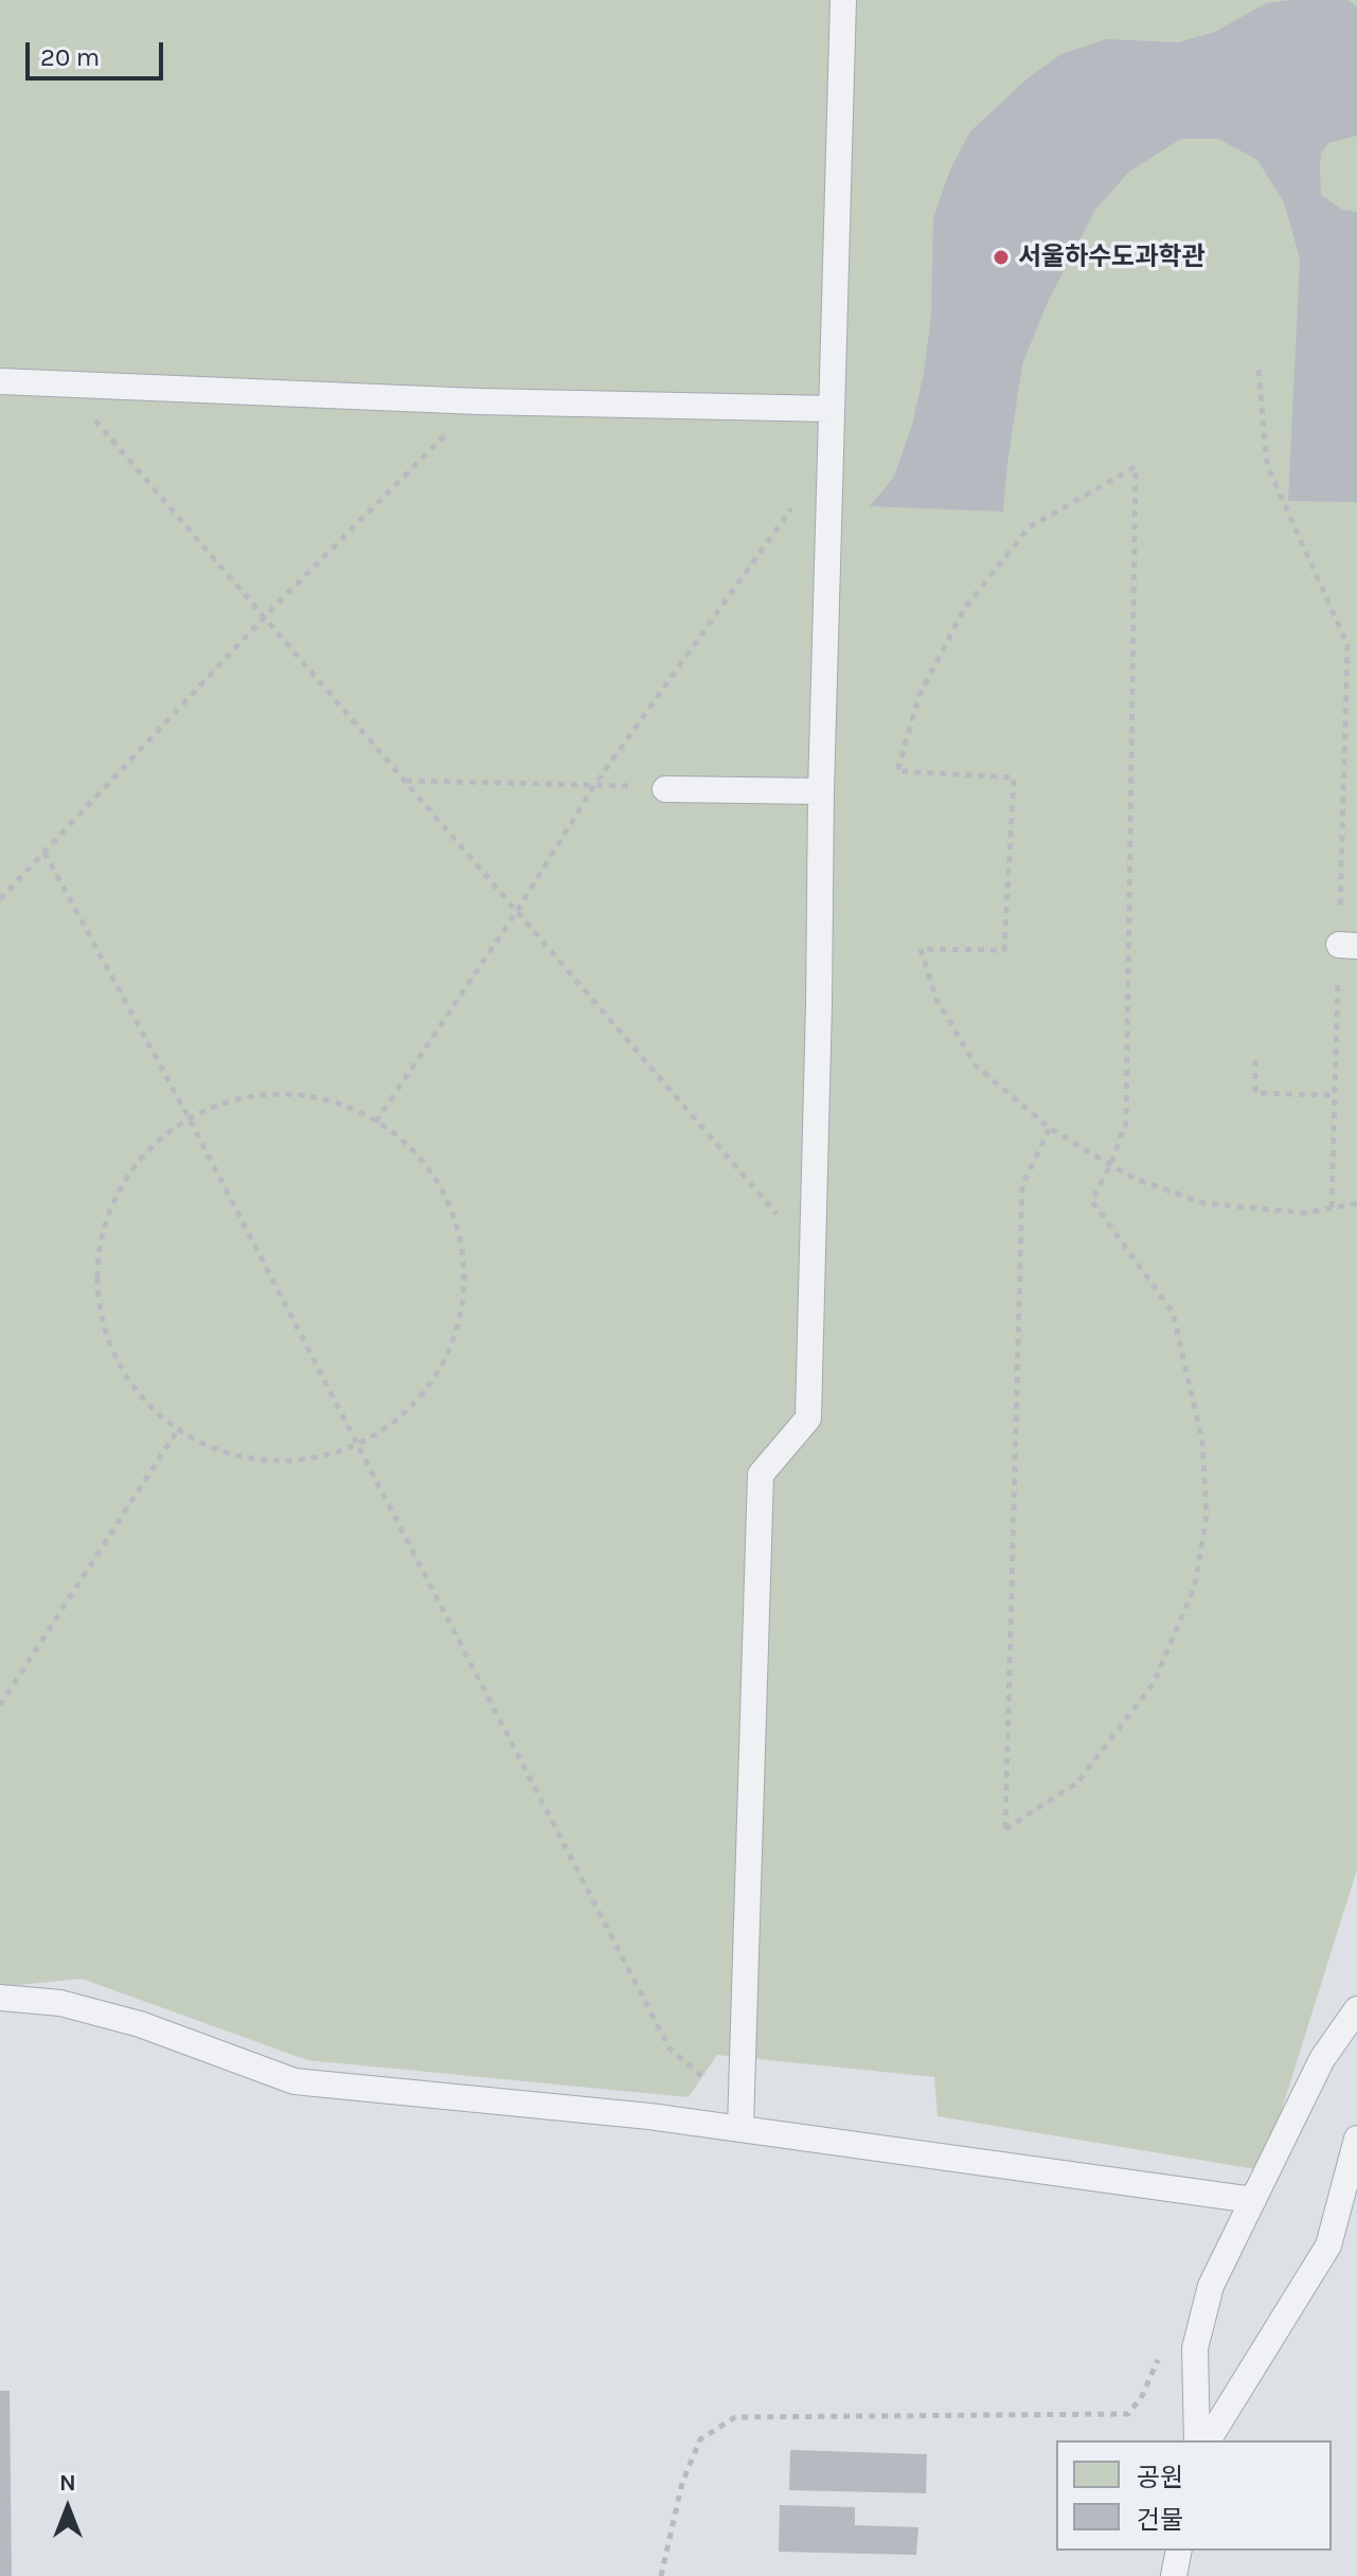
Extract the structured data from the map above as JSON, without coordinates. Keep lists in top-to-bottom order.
{
  "places": ["서울하수도과학관"],
  "legend": ["공원", "건물"],
  "scale_bar": "20 m",
  "north": "top"
}
